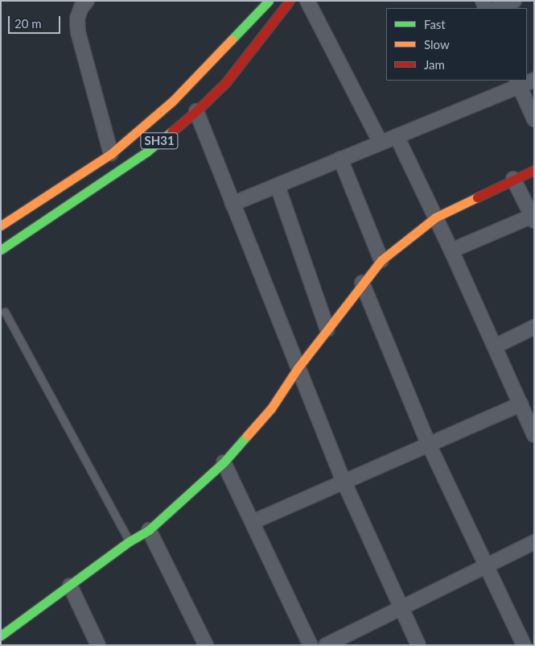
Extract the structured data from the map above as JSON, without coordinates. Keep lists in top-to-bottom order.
{
  "streets": {
    "main road": ["SH31"]
  },
  "legend": ["Fast", "Slow", "Jam"],
  "scale_bar": "20 m"
}
